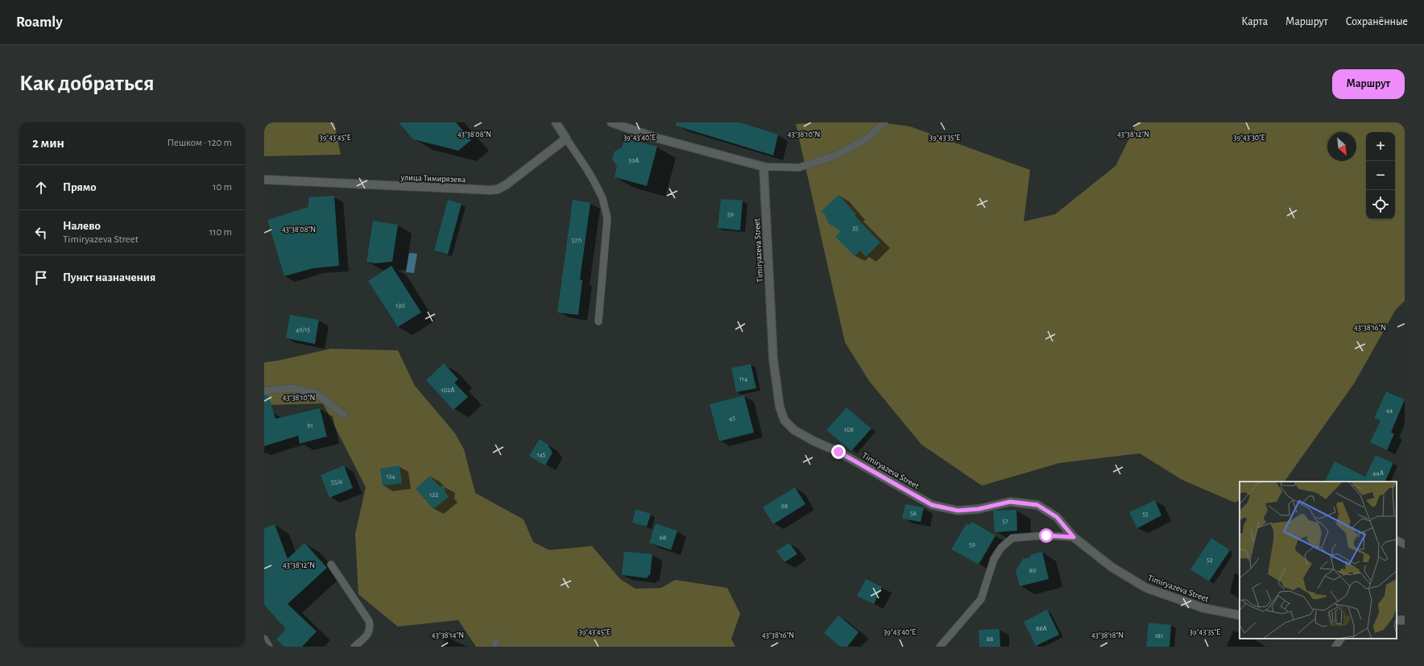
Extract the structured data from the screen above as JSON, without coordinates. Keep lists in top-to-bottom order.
{
  "streets": {
    "street": ["улица Тимирязева", "Timiryazeva Street"]
  },
  "house_numbers": [
    "59А",
    "59",
    "35",
    "57/1",
    "130",
    "49/15",
    "114",
    "102А",
    "44",
    "45",
    "91",
    "108",
    "145",
    "44А",
    "134",
    "55/6",
    "122",
    "98",
    "58",
    "55",
    "57",
    "68",
    "59",
    "52",
    "89",
    "88А",
    "181",
    "88"
  ],
  "north": "bottom right",
  "page": {
    "header": "Roamly",
    "nav": ["Карта", "Маршрут", "Сохранённые"],
    "buttons": "Маршрут",
    "title": "Как добраться",
    "heading": ["2 мин", "Пешком · 120 m"],
    "map_buttons": ["+", "−"],
    "list": [
      ["Прямо", "10 m"],
      ["Налево", "Timiryazeva Street", "110 m"],
      "Пункт назначения"
    ]
  },
  "coordinates": [
    "43°38'08\"N",
    "43°38'10\"N",
    "43°38'12\"N",
    "39°43'45\"E",
    "39°43'40\"E",
    "39°43'35\"E",
    "39°43'30\"E",
    "43°38'16\"N",
    "43°38'14\"N",
    "43°38'18\"N"
  ]
}
